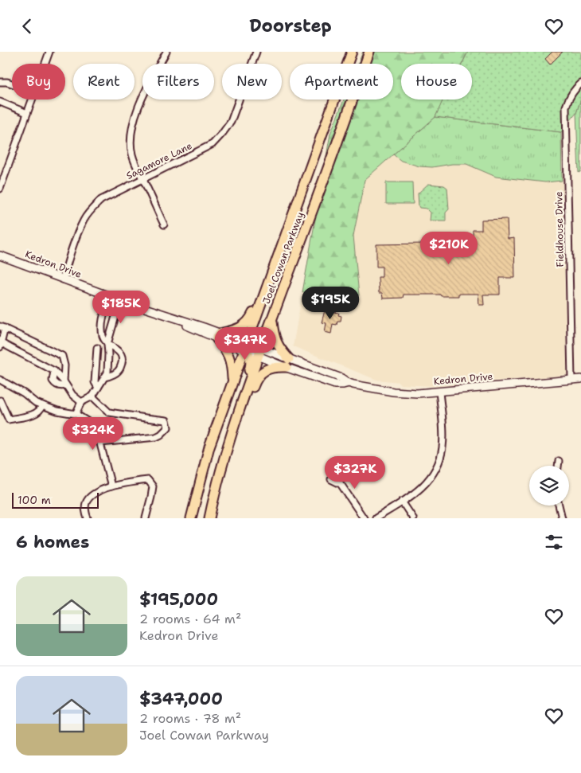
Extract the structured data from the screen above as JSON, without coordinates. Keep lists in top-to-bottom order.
{
  "streets": {
    "main road": ["Joel Cowan Parkway"],
    "street": ["Sagamore Lane", "Fieldhouse Drive", "Kedron Drive"]
  },
  "crossings": [
    ["Sagamore Lane", "Kedron Drive"],
    ["Fieldhouse Drive", "Kedron Drive"],
    ["Joel Cowan Parkway", "Kedron Drive"]
  ],
  "scale_bar": "100 m",
  "page": {
    "header": "Doorstep",
    "chip": [
      "Buy",
      "Rent",
      "Filters",
      "New",
      "Apartment",
      "House"
    ],
    "price": [
      "$210K",
      "$195K",
      "$185K",
      "$347K",
      "$324K",
      "$327K"
    ],
    "scale": "100 m",
    "heading": "6 homes",
    "list": [
      {
        "name": "$195,000",
        "note": "2 rooms · 64 m² · Kedron Drive"
      },
      {
        "name": "$347,000",
        "note": "2 rooms · 78 m² · Joel Cowan Parkway"
      }
    ]
  }
}
